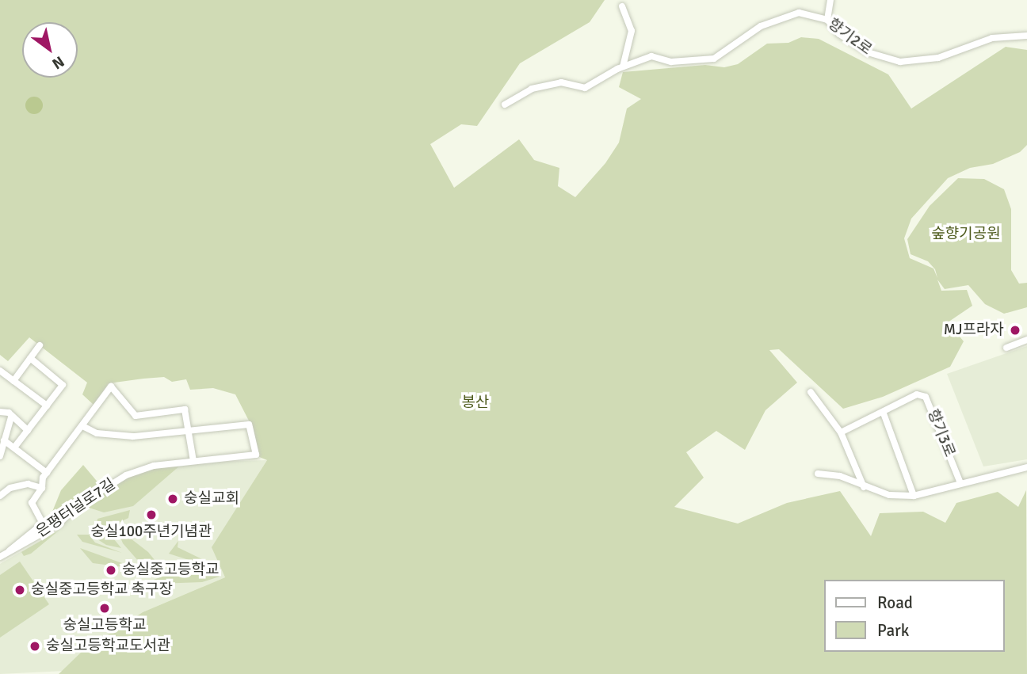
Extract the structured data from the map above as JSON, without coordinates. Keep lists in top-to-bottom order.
{
  "streets": {
    "street": ["향기2로", "향기3로", "은평터널로7길"]
  },
  "parks": ["숲향기공원", "봉산"],
  "places": [
    "MJ프라자",
    "숭실교회",
    "숭실100주년기념관",
    "숭실중고등학교",
    "숭실중고등학교 축구장",
    "숭실고등학교",
    "숭실고등학교도서관"
  ],
  "legend": ["Road", "Park"],
  "north": "bottom right"
}
